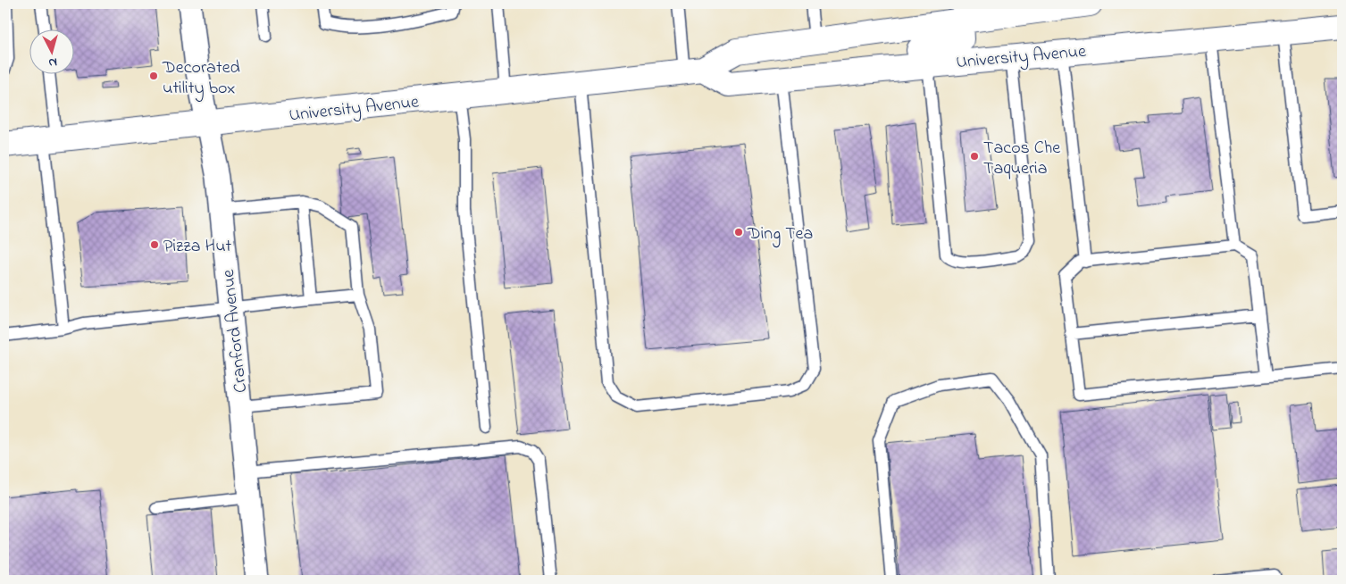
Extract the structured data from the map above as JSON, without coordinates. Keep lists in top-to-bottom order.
{
  "streets": {
    "main road": ["University Avenue"],
    "street": ["Cranford Avenue"]
  },
  "crossings": [
    ["University Avenue", "Cranford Avenue"]
  ],
  "places": [
    "Decorated utility box",
    "Tacos Che Taqueria",
    "Ding Tea",
    "Pizza Hut"
  ],
  "north": "bottom"
}
